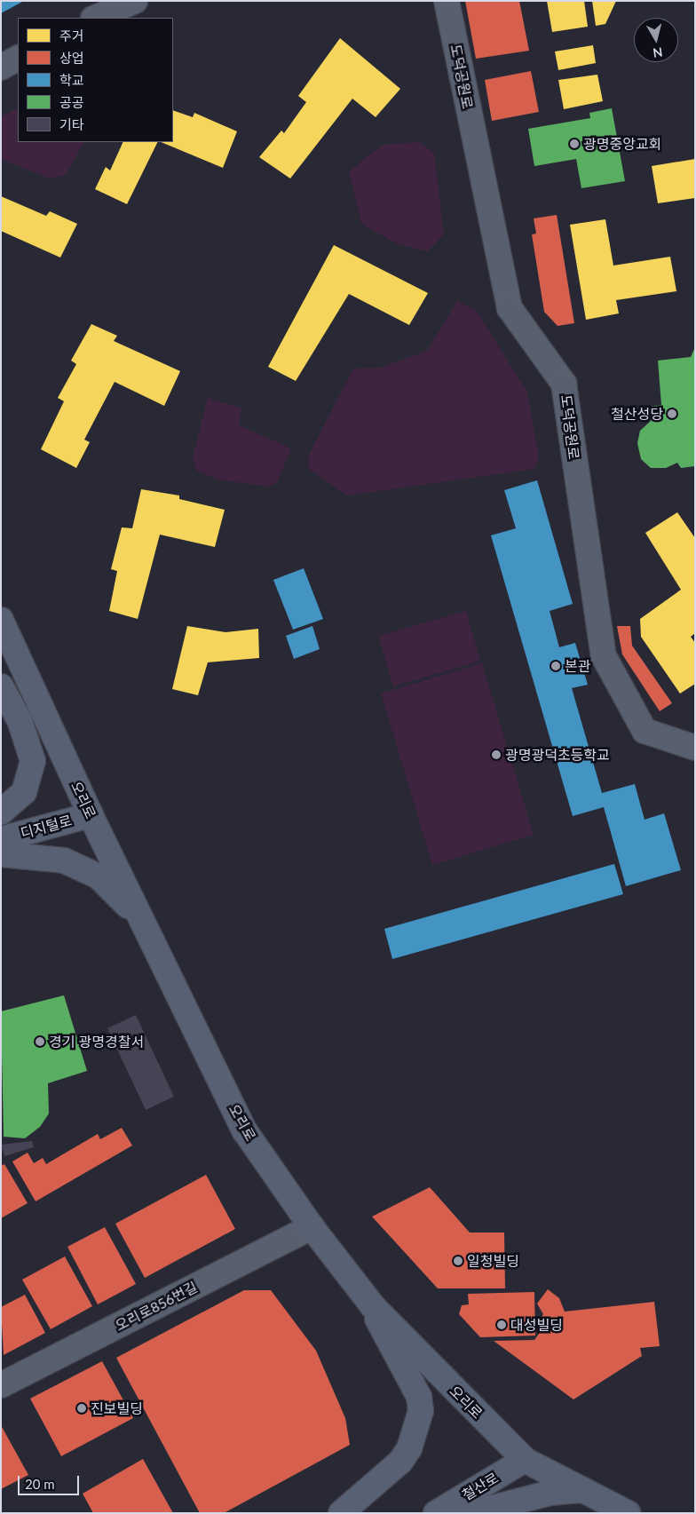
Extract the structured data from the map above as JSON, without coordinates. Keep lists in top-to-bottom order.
{
  "streets": {
    "main road": ["오리로", "디지털로", "철산로"],
    "street": ["도덕공원로", "오리로856번길"]
  },
  "crossings": [
    ["오리로", "디지털로"],
    ["오리로", "오리로856번길"],
    ["오리로", "철산로"]
  ],
  "places": [
    "광명중앙교회",
    "철산성당",
    "본관",
    "광명광덕초등학교",
    "경기 광명경찰서",
    "일청빌딩",
    "대성빌딩",
    "진보빌딩"
  ],
  "legend": [
    "주거",
    "상업",
    "학교",
    "공공",
    "기타"
  ],
  "scale_bar": "20 m",
  "north": "bottom"
}
